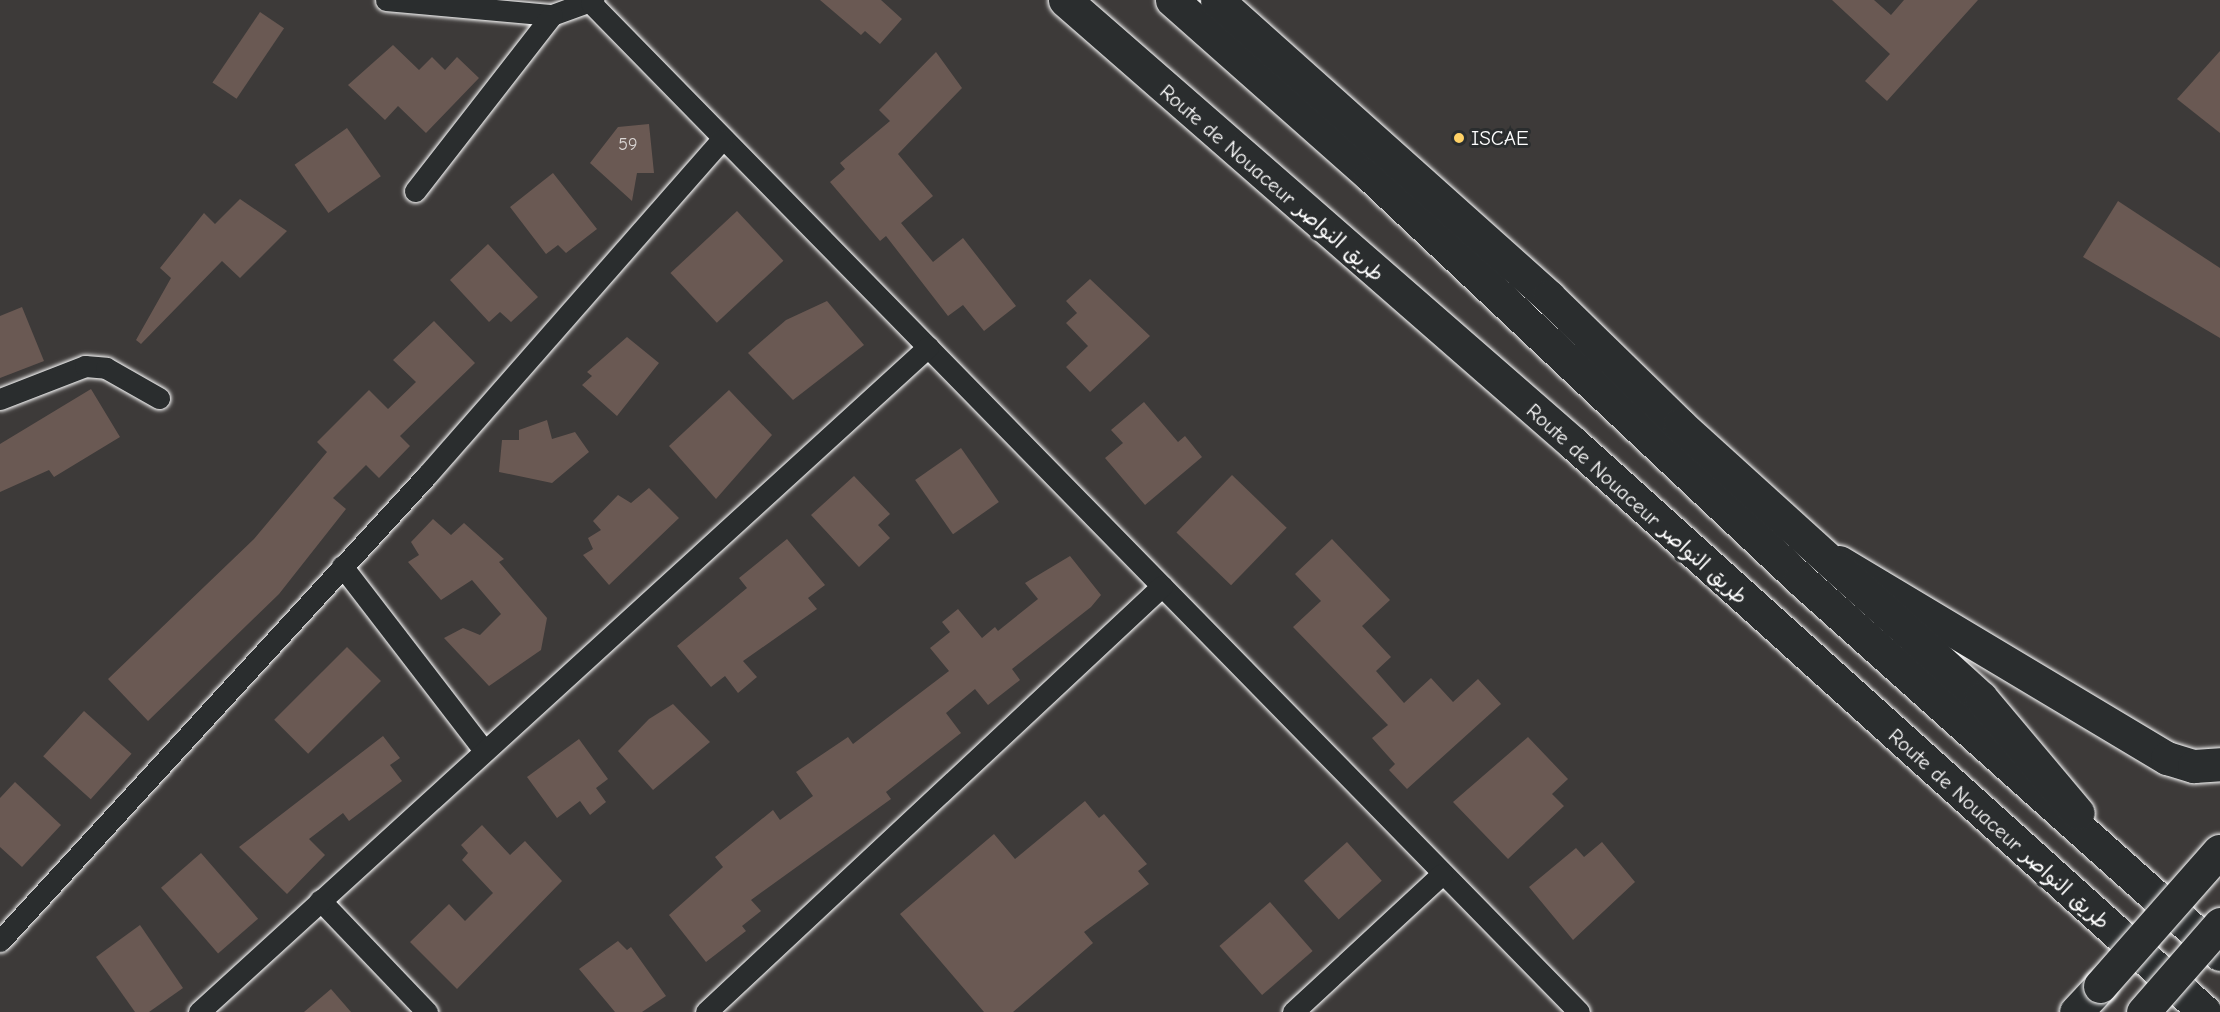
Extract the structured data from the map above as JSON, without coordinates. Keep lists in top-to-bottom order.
{
  "streets": {
    "main road": ["Route de Nouaceur طريق النواصر"]
  },
  "places": ["ISCAE"],
  "house_numbers": ["59"]
}
